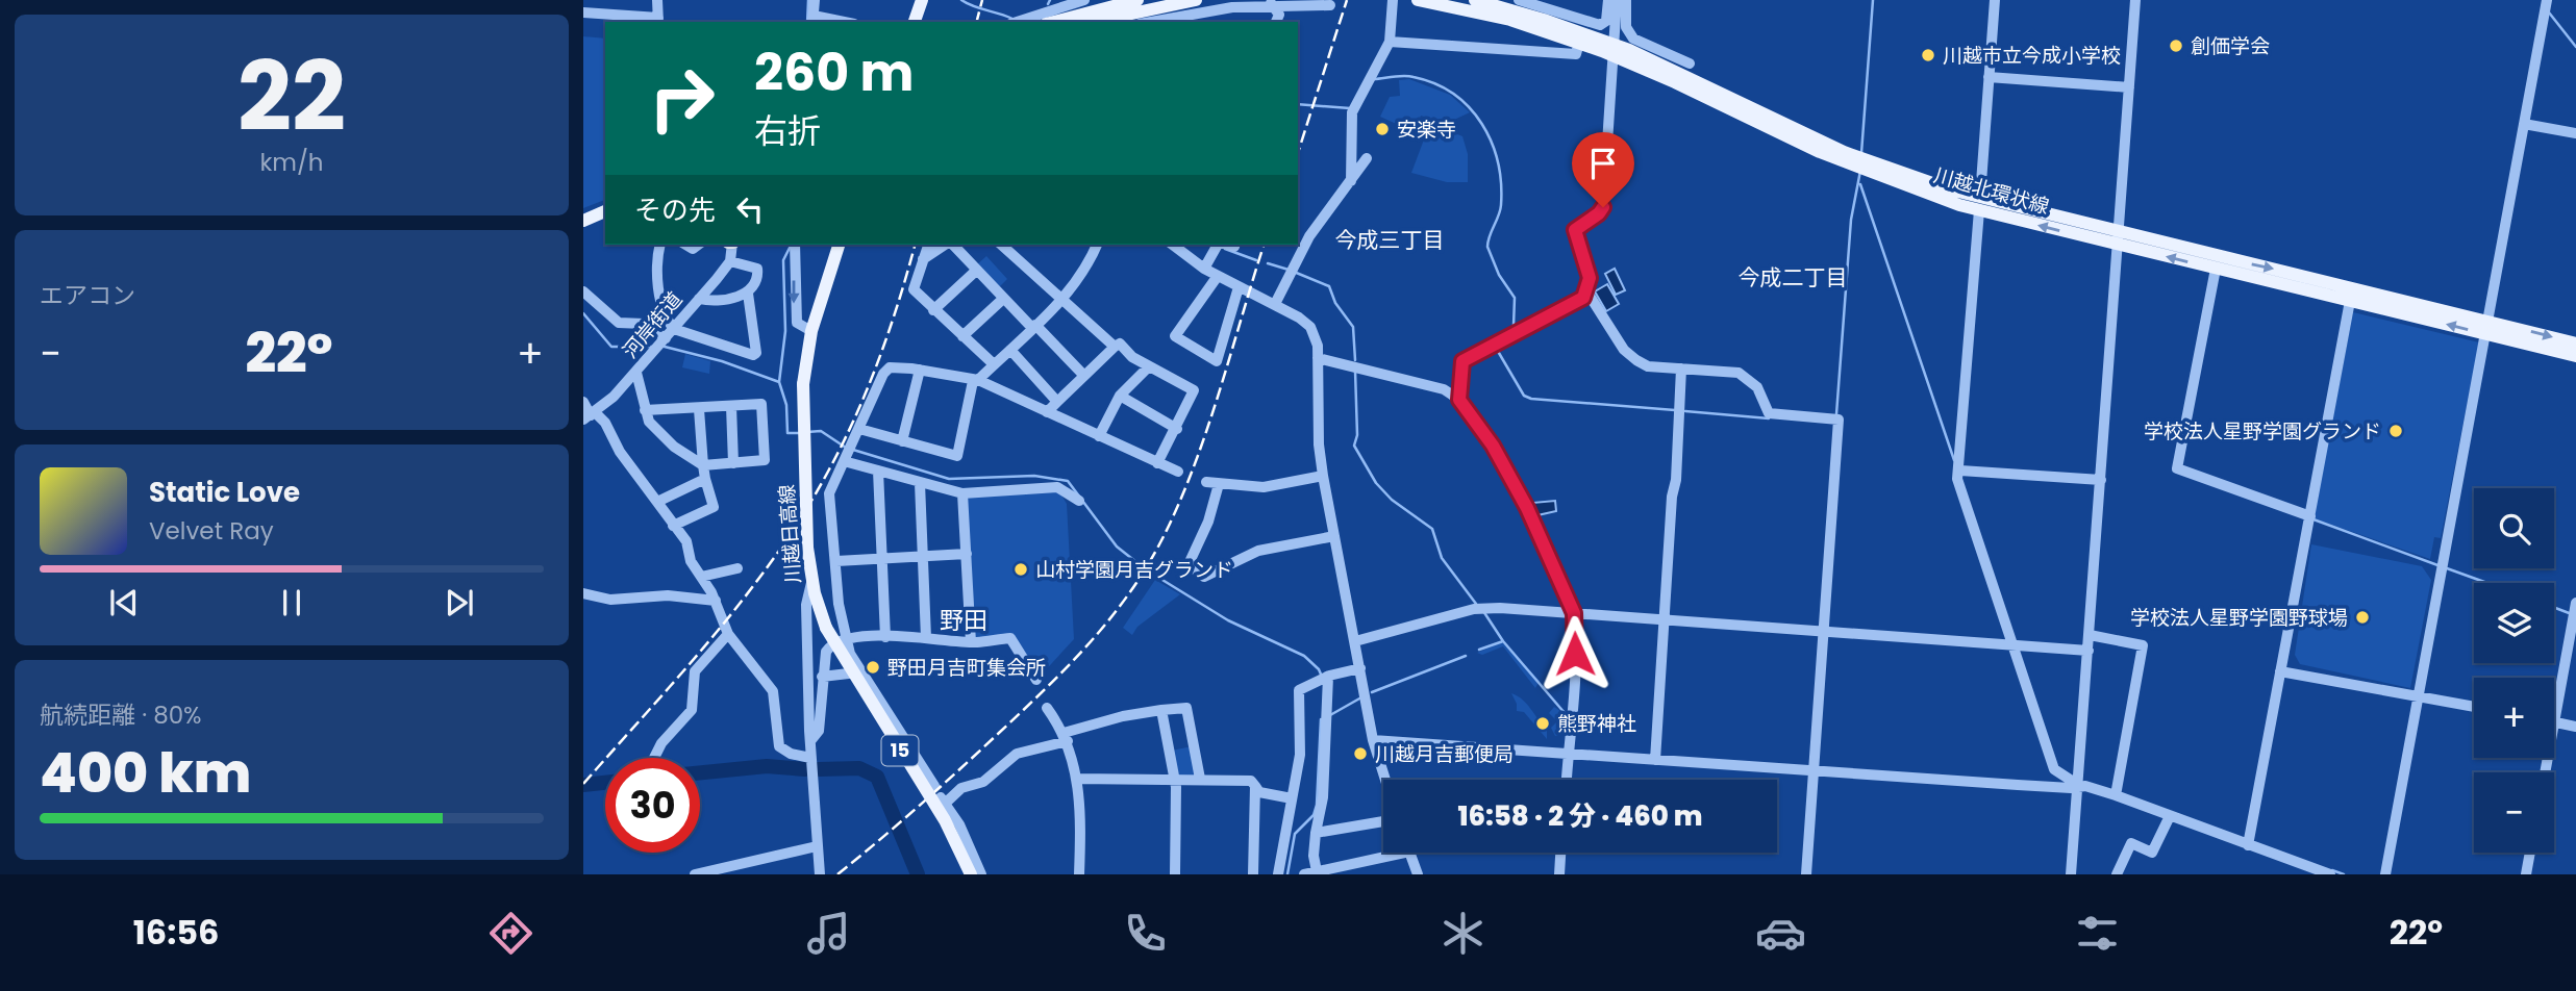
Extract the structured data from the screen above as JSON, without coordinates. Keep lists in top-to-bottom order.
{
  "streets": {
    "main road": ["川越北環状線", "川越日高線", "15"],
    "street": ["河岸街道"]
  },
  "districts": ["今成三丁目", "今成二丁目", "野田"],
  "places": [
    "創価学会",
    "川越市立今成小学校",
    "安楽寺",
    "学校法人星野学園グランド",
    "山村学園月吉グランド",
    "学校法人星野学園野球場",
    "野田月吉町集会所",
    "熊野神社",
    "川越月吉郵便局"
  ],
  "page": {
    "tile": [
      ["22", "km/h"],
      "エアコン",
      ["航続距離 · 80%", "400 km"]
    ],
    "turn": ["260 m", "右折"],
    "then": "その先",
    "heat": ["−", "22°", "+"],
    "song": ["Static Love", "Velvet Ray"],
    "map_buttons": ["+", "−"],
    "limit": "30",
    "trip": "16:58 · 2 分 · 460 m",
    "tabs": ["16:56", "22°"]
  }
}
